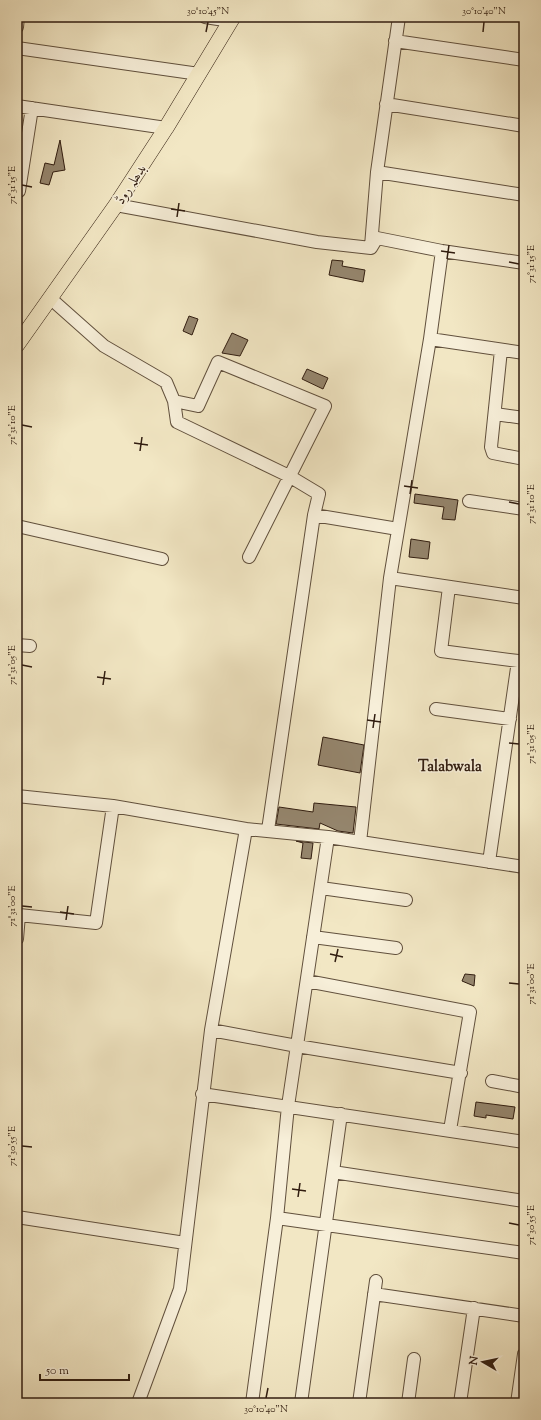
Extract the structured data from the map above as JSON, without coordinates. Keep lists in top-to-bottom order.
{
  "streets": {
    "main road": ["بدھلہ روڈ"]
  },
  "districts": ["Talabwala"],
  "scale_bar": "50 m",
  "north": "left",
  "coordinates": [
    "30°10'45\"N",
    "30°10'40\"N",
    "71°31'15\"E",
    "71°31'10\"E",
    "71°31'05\"E",
    "71°31'00\"E",
    "71°30'55\"E"
  ]
}
